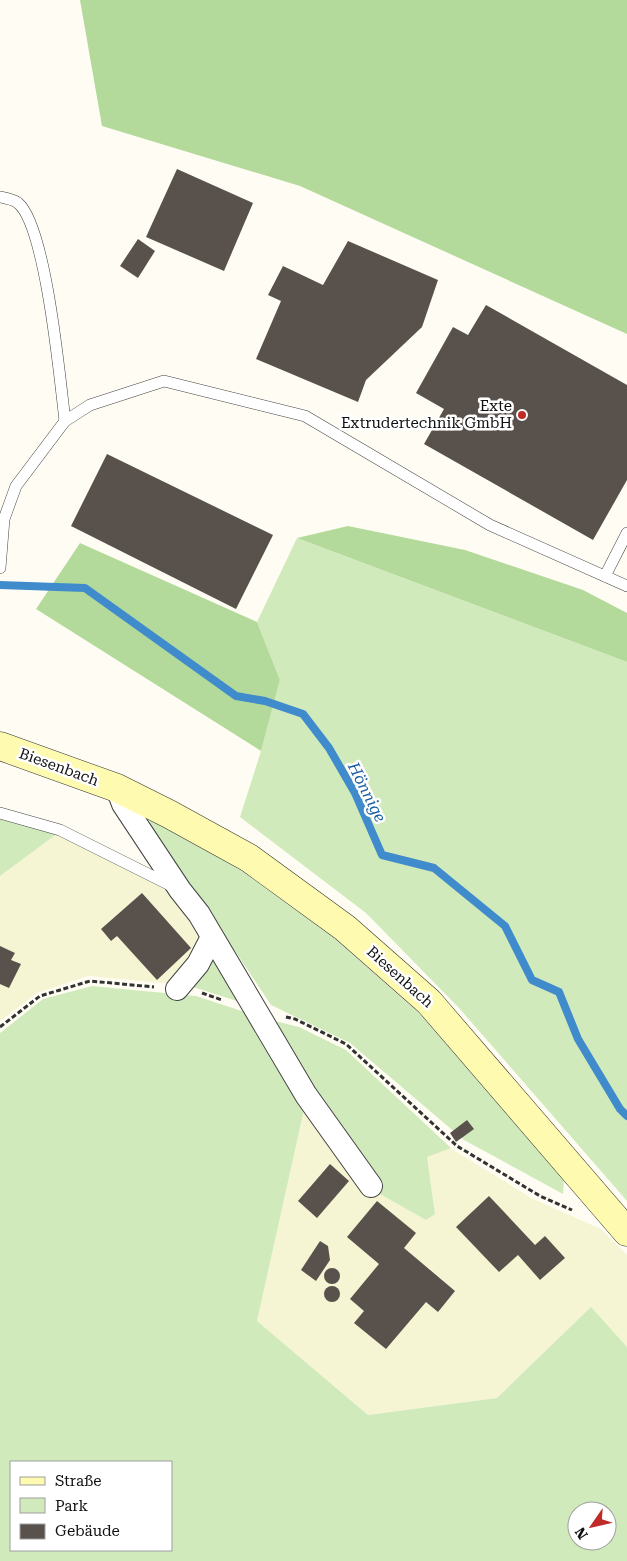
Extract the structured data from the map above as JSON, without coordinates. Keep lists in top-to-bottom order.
{
  "streets": {
    "main road": ["Biesenbach"]
  },
  "water": ["Hönnige"],
  "places": ["Exte Extrudertechnik GmbH"],
  "legend": ["Straße", "Park", "Gebäude"],
  "north": "bottom left"
}
